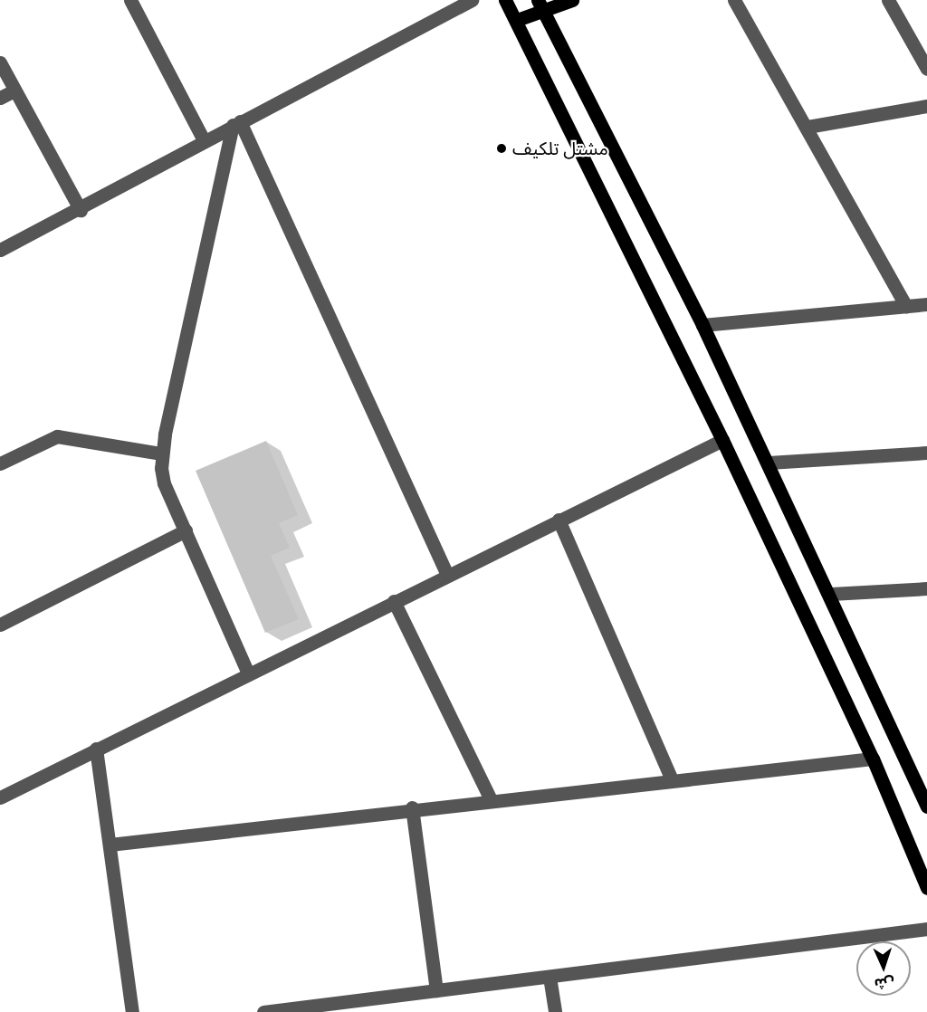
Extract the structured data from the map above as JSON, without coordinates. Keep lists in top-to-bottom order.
{
  "places": ["مشتل تلكيف"],
  "north": "bottom"
}
